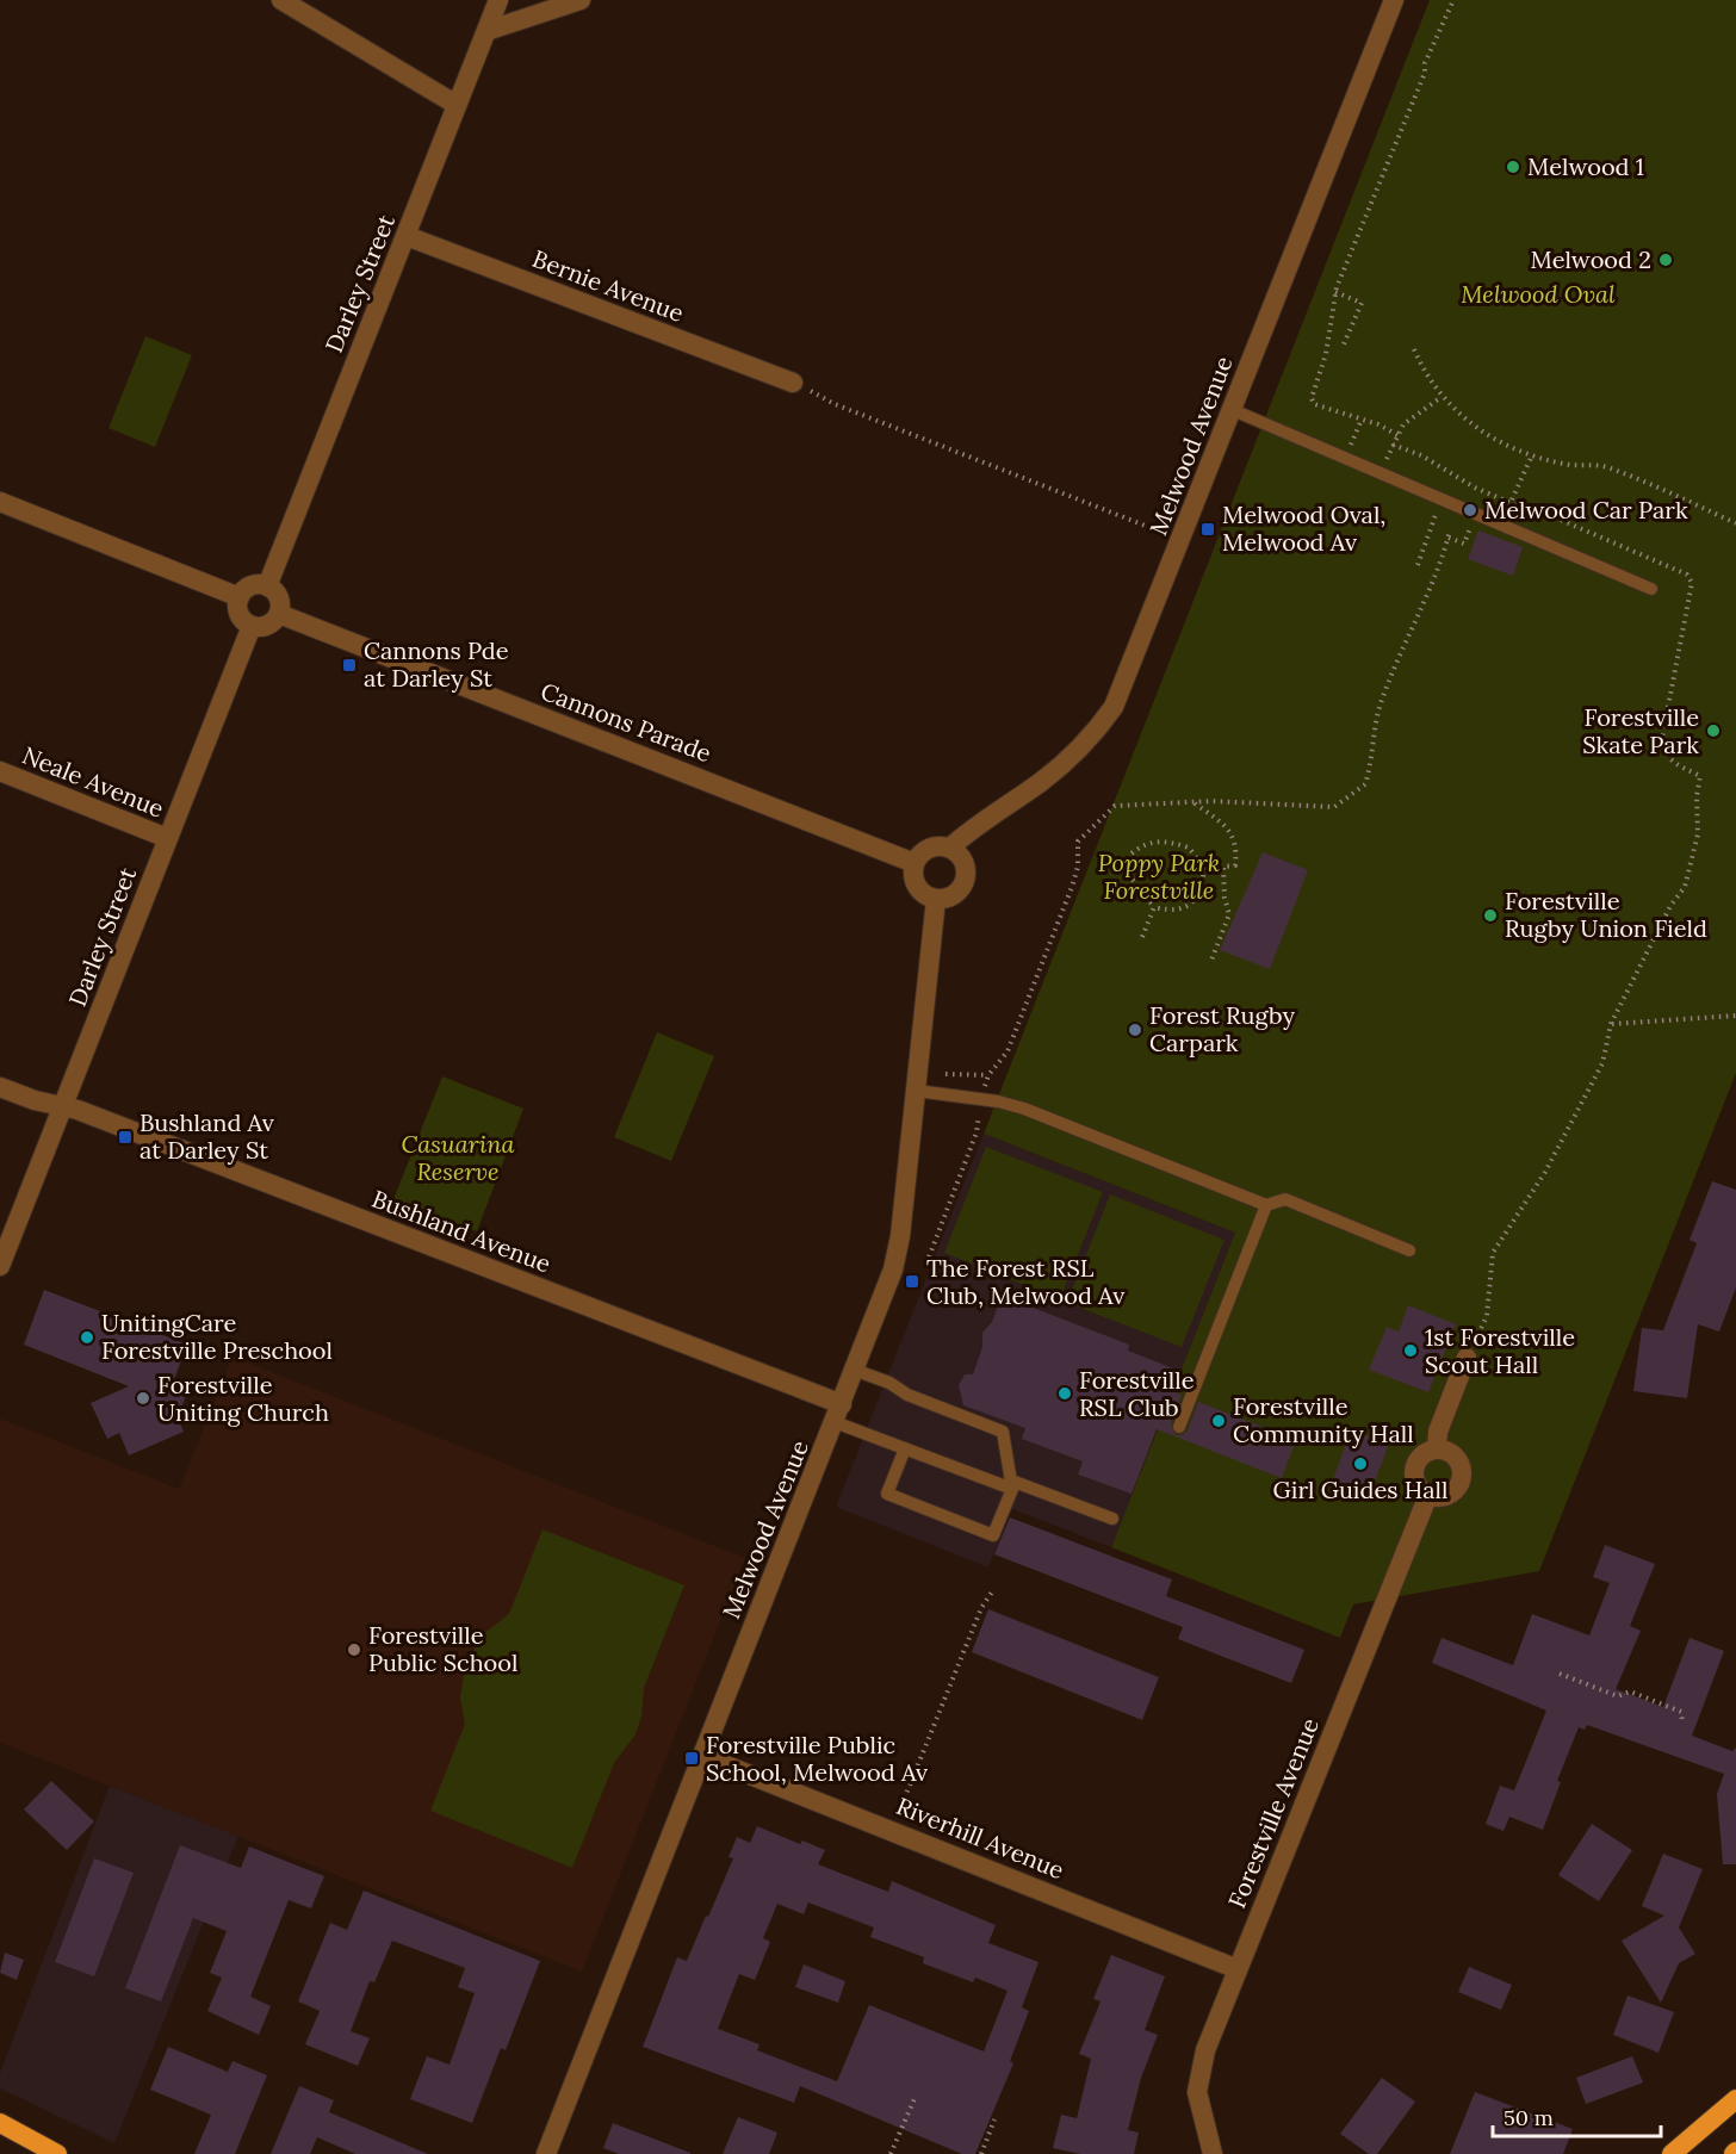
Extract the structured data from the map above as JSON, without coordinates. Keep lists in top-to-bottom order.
{
  "streets": {
    "street": [
      "Darley Street",
      "Bernie Avenue",
      "Melwood Avenue",
      "Cannons Parade",
      "Neale Avenue",
      "Bushland Avenue",
      "Forestville Avenue",
      "Riverhill Avenue"
    ]
  },
  "crossings": [
    ["Darley Street", "Bernie Avenue"],
    ["Darley Street", "Cannons Parade"],
    ["Darley Street", "Neale Avenue"],
    ["Darley Street", "Bushland Avenue"],
    ["Melwood Avenue", "Cannons Parade"],
    ["Melwood Avenue", "Bushland Avenue"],
    ["Melwood Avenue", "Riverhill Avenue"],
    ["Forestville Avenue", "Riverhill Avenue"]
  ],
  "parks": ["Melwood Oval", "Poppy Park Forestville", "Casuarina Reserve"],
  "places": {
    "other": [
      "Melwood 1",
      "Melwood 2",
      "Melwood Car Park",
      "Forestville Skate Park",
      "Forestville Rugby Union Field",
      "Forest Rugby Carpark",
      "UnitingCare Forestville Preschool",
      "1st Forestville Scout Hall",
      "Forestville RSL Club",
      "Forestville Uniting Church",
      "Forestville Community Hall",
      "Girl Guides Hall",
      "Forestville Public School"
    ],
    "transit": [
      "Melwood Oval, Melwood Av",
      "Cannons Pde at Darley St",
      "Bushland Av at Darley St",
      "The Forest RSL Club, Melwood Av",
      "Forestville Public School, Melwood Av"
    ]
  },
  "scale_bar": "50 m"
}
